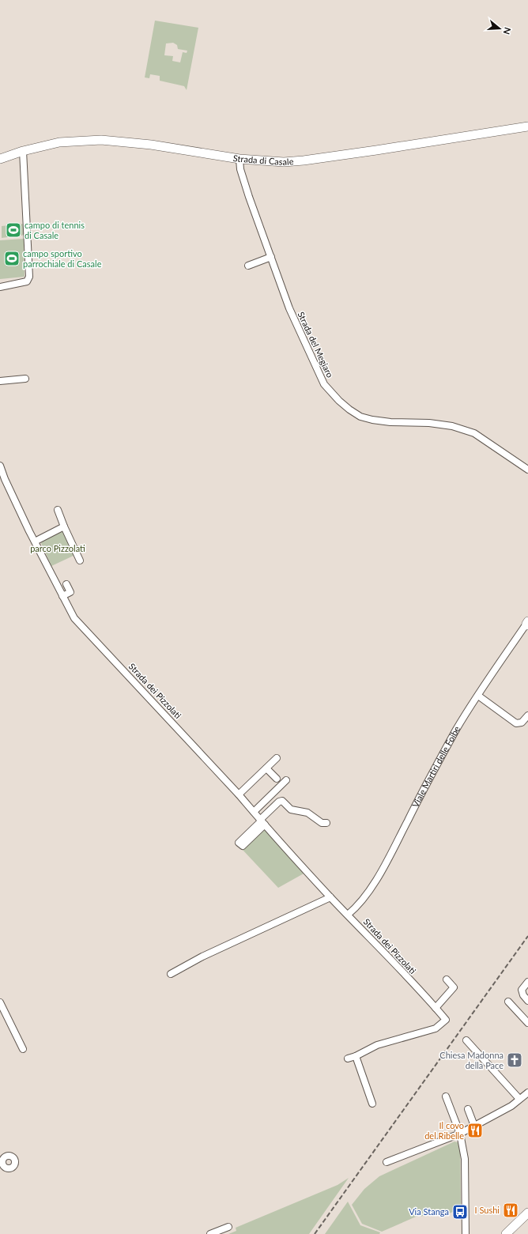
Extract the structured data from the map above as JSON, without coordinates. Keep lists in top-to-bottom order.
{
  "streets": {
    "street": [
      "Strada di Casale",
      "Strada del Megiaro",
      "Strada dei Pizzolati",
      "Viale Martiri delle Foibe"
    ]
  },
  "crossings": [
    ["Strada di Casale", "Strada del Megiaro"],
    ["Strada dei Pizzolati", "Viale Martiri delle Foibe"]
  ],
  "parks": ["parco Pizzolati"],
  "places": {
    "sports": ["campo di tennis di Casale", "campo sportivo parrochiale di Casale"],
    "church": ["Chiesa Madonna della Pace"],
    "restaurant": ["Il covo del Ribelle", "I Sushi"],
    "bus stop": ["Via Stanga"]
  },
  "north": "right"
}
